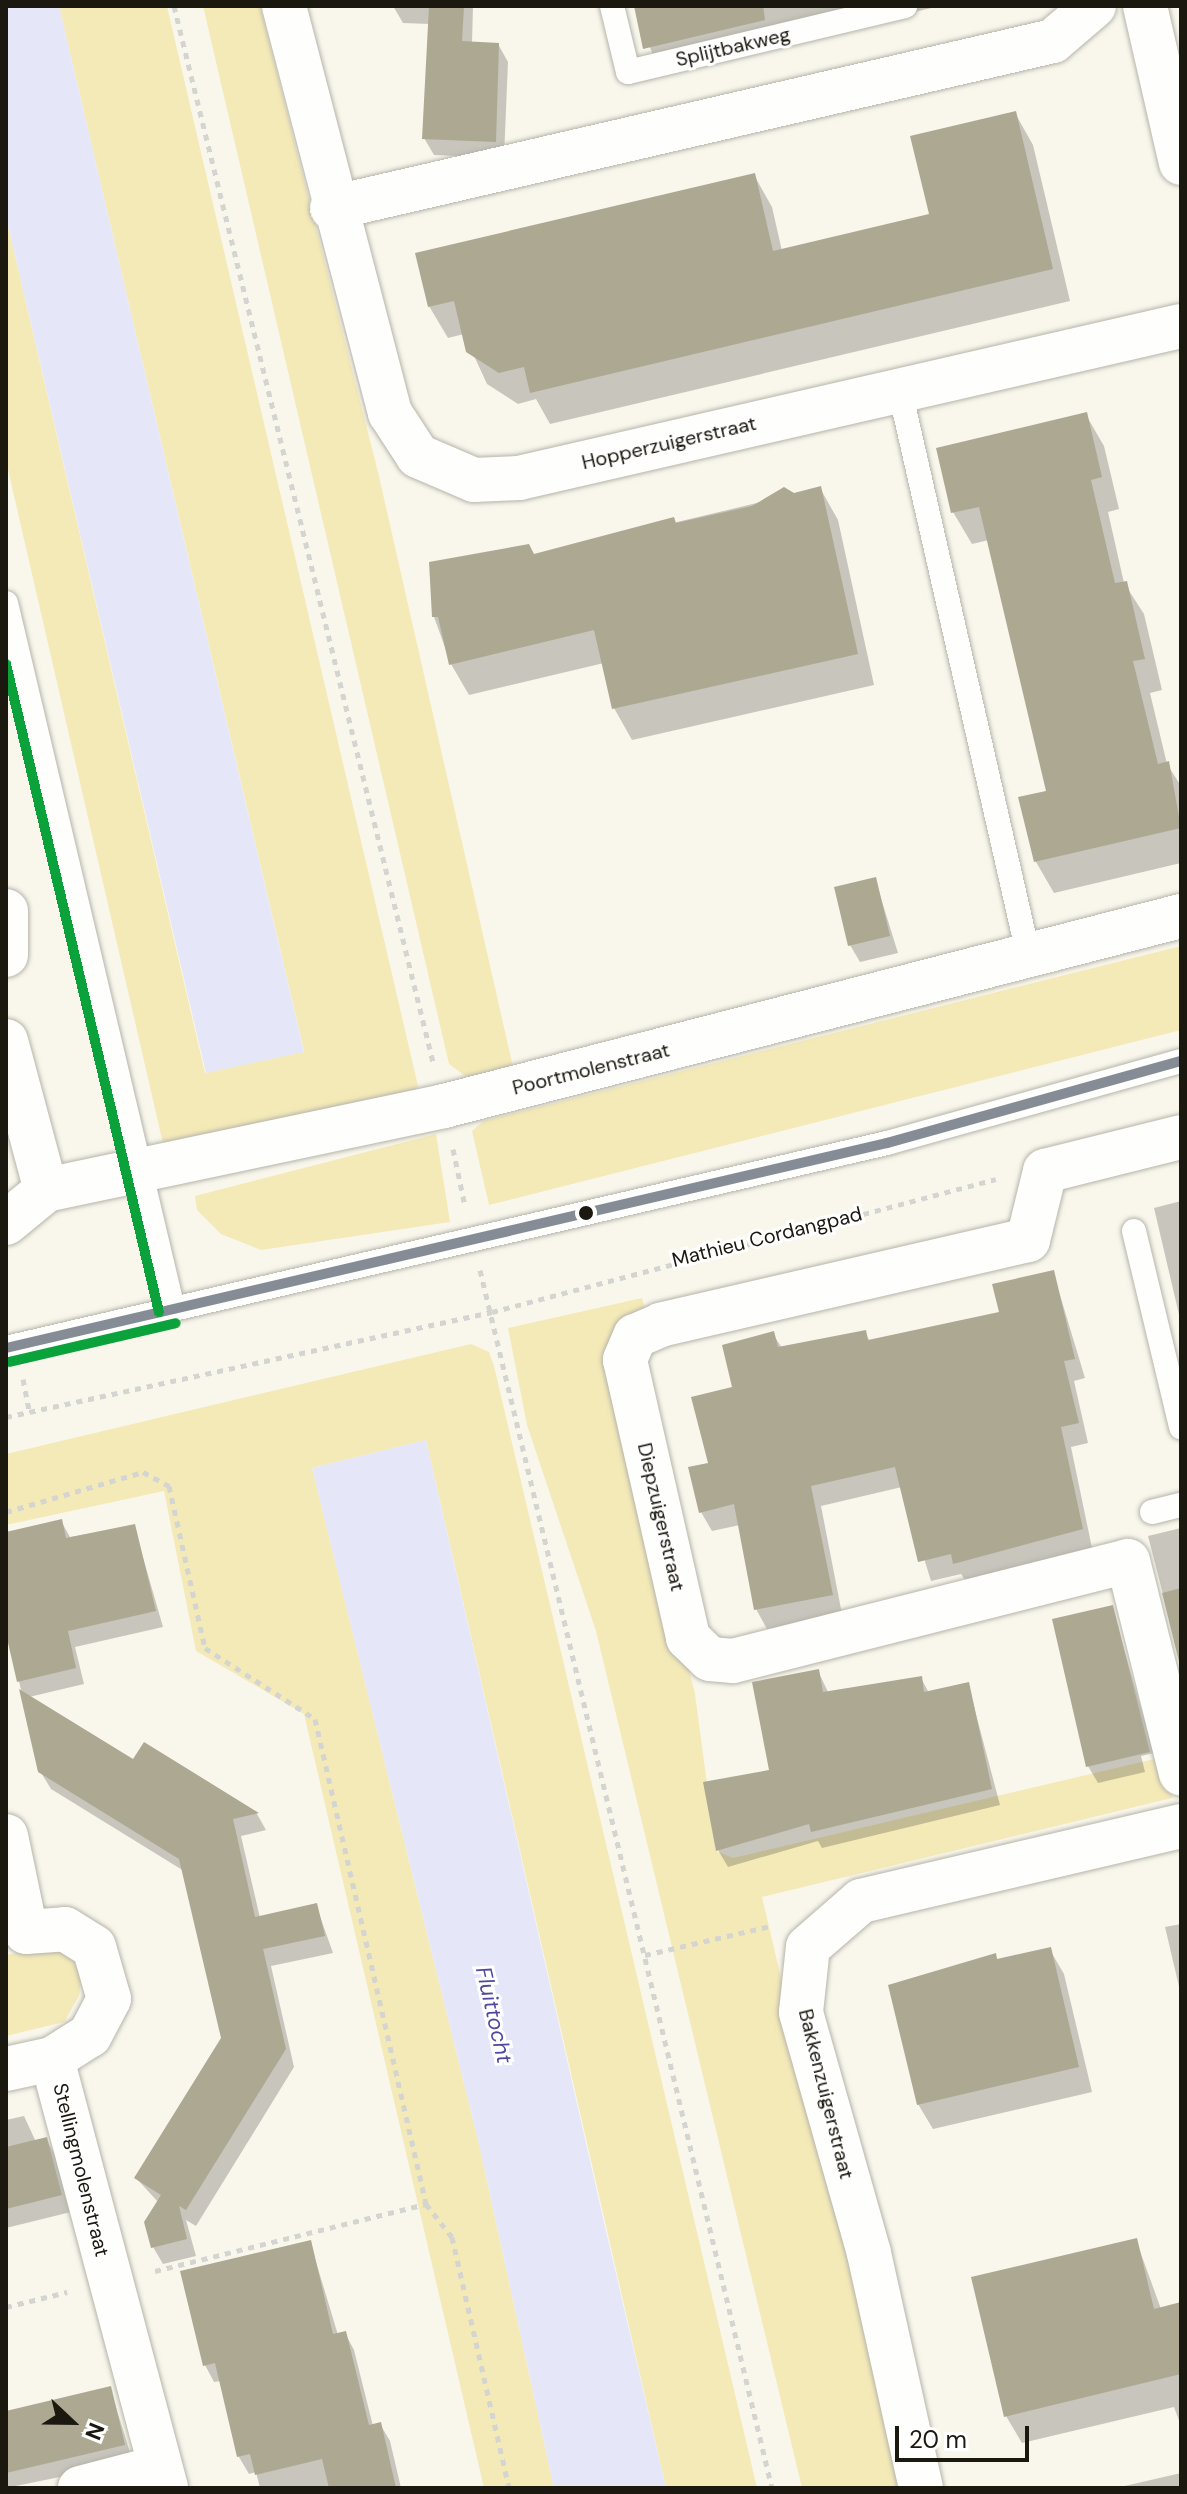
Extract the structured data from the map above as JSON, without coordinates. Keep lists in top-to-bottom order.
{
  "streets": {
    "street": [
      "Hopperzuigerstraat",
      "Poortmolenstraat",
      "Diepzuigerstraat",
      "Bakkenzuigerstraat",
      "Stellingmolenstraat"
    ],
    "lane": ["Splijtbakweg"],
    "path": ["Mathieu Cordangpad"]
  },
  "crossings": [
    ["Mathieu Cordangpad", "Diepzuigerstraat"]
  ],
  "water": ["Fluittocht"],
  "scale_bar": "20 m",
  "north": "right"
}
